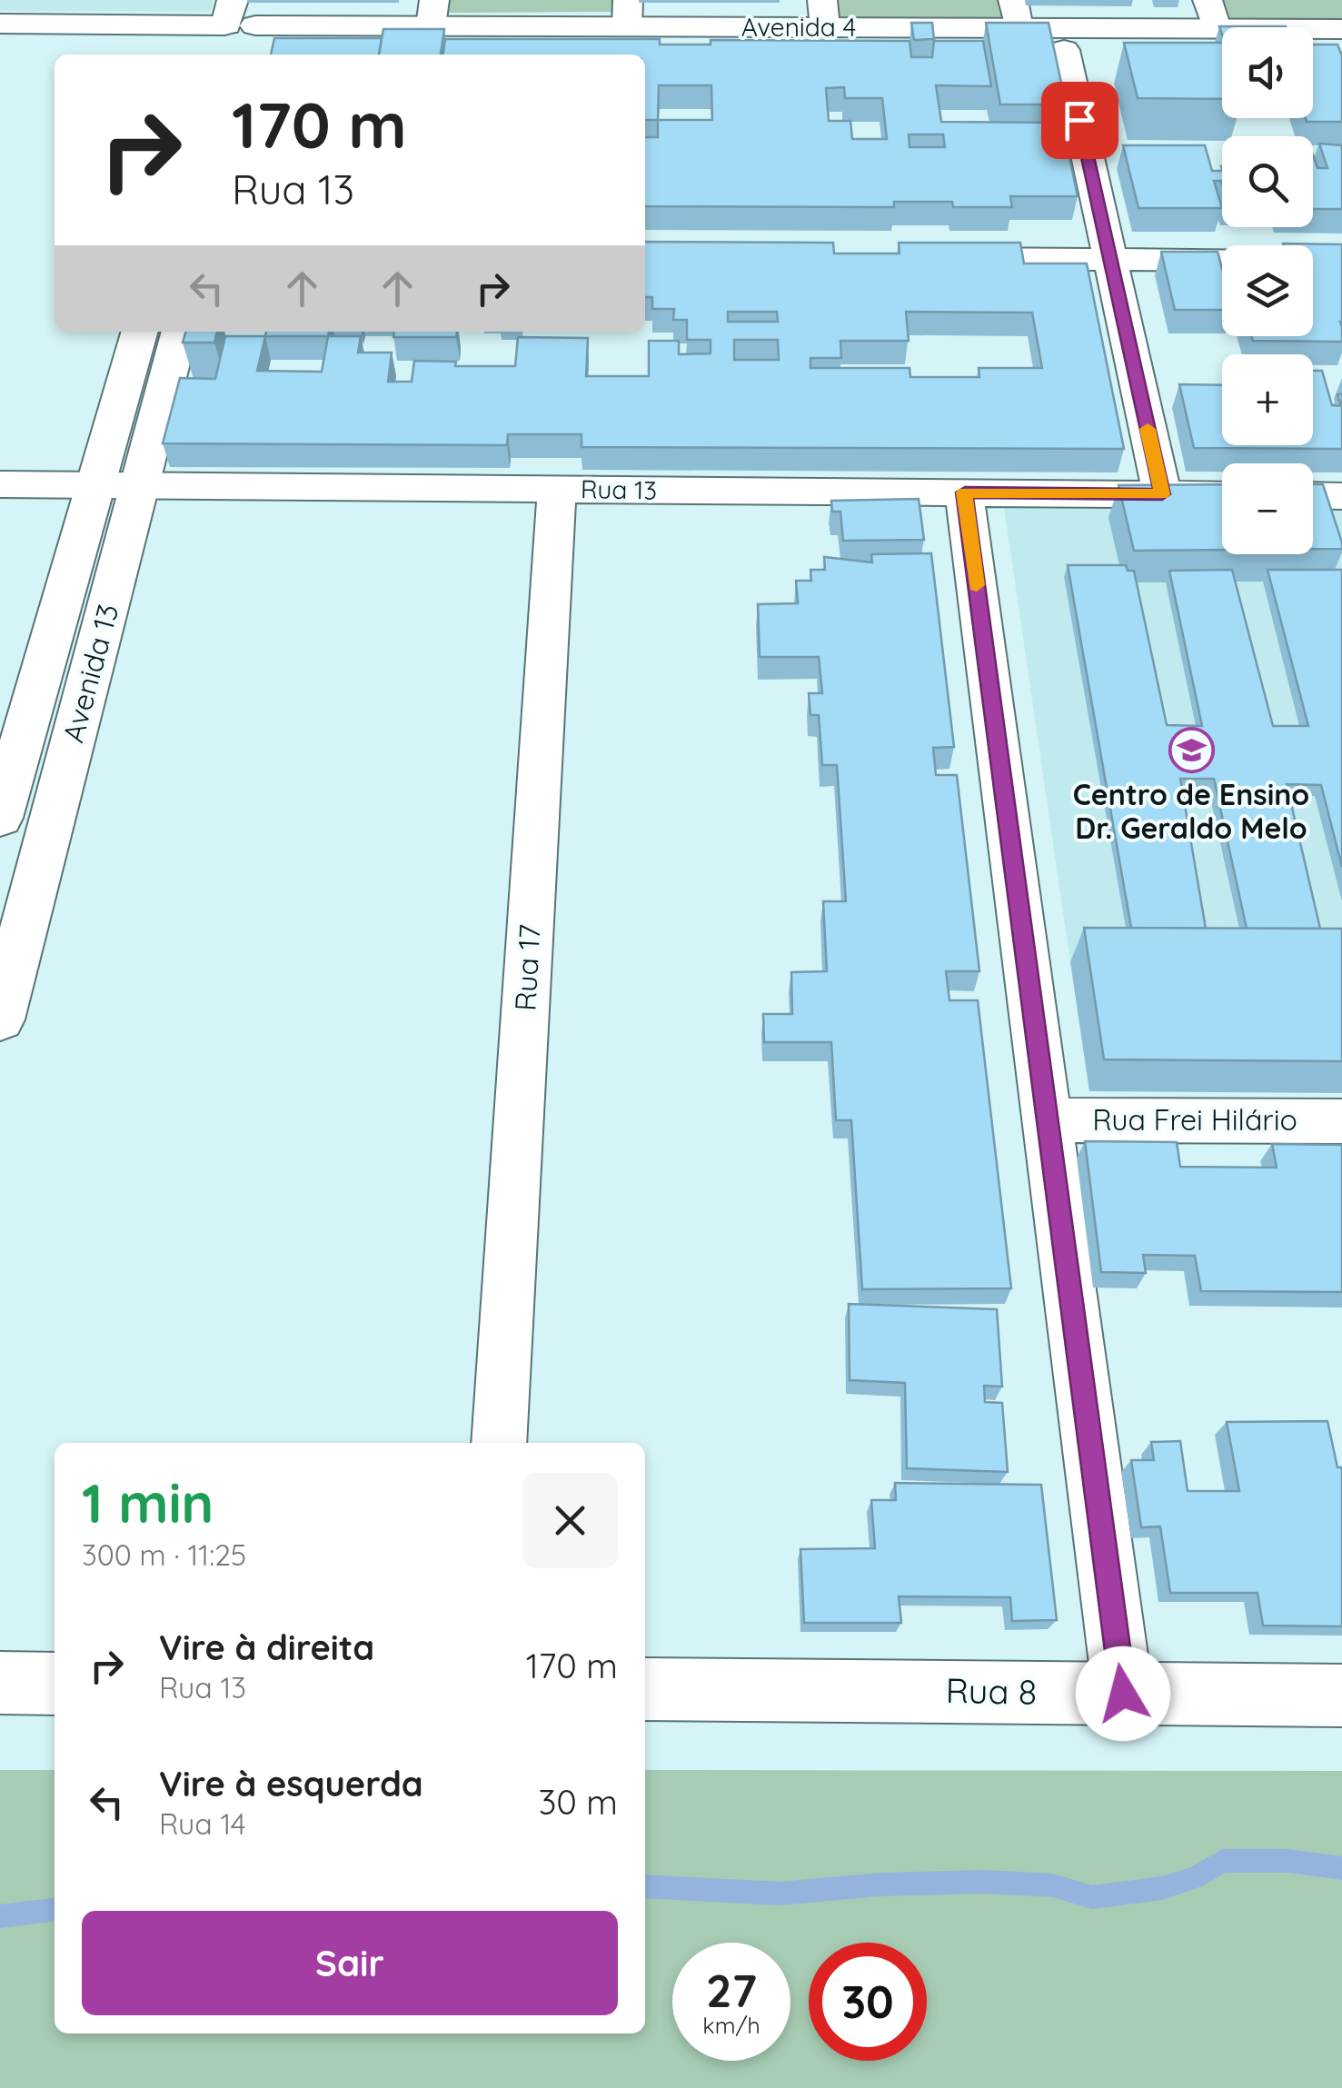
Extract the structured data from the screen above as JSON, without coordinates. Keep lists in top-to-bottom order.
{
  "streets": {
    "main road": ["Avenida 4", "Avenida 13", "Rua 8"],
    "street": ["Rua 13", "Rua 17", "Rua Frei Hilário"]
  },
  "crossings": [
    ["Rua 13", "Avenida 13"],
    ["Rua 13", "Rua 17"]
  ],
  "places": {
    "school or university": ["Centro de Ensino Dr. Geraldo Melo"]
  },
  "page": {
    "map_buttons": ["+", "−"],
    "turn": ["170 m", "Rua 13"],
    "heading": ["1 min", "300 m · 11:25"],
    "list": [
      {
        "name": "Vire à direita",
        "note": "Rua 13",
        "value": "170 m"
      },
      {
        "name": "Vire à esquerda",
        "note": "Rua 14",
        "value": "30 m"
      }
    ],
    "buttons": "Sair",
    "speed": "27 km/h",
    "limit": "30"
  }
}
